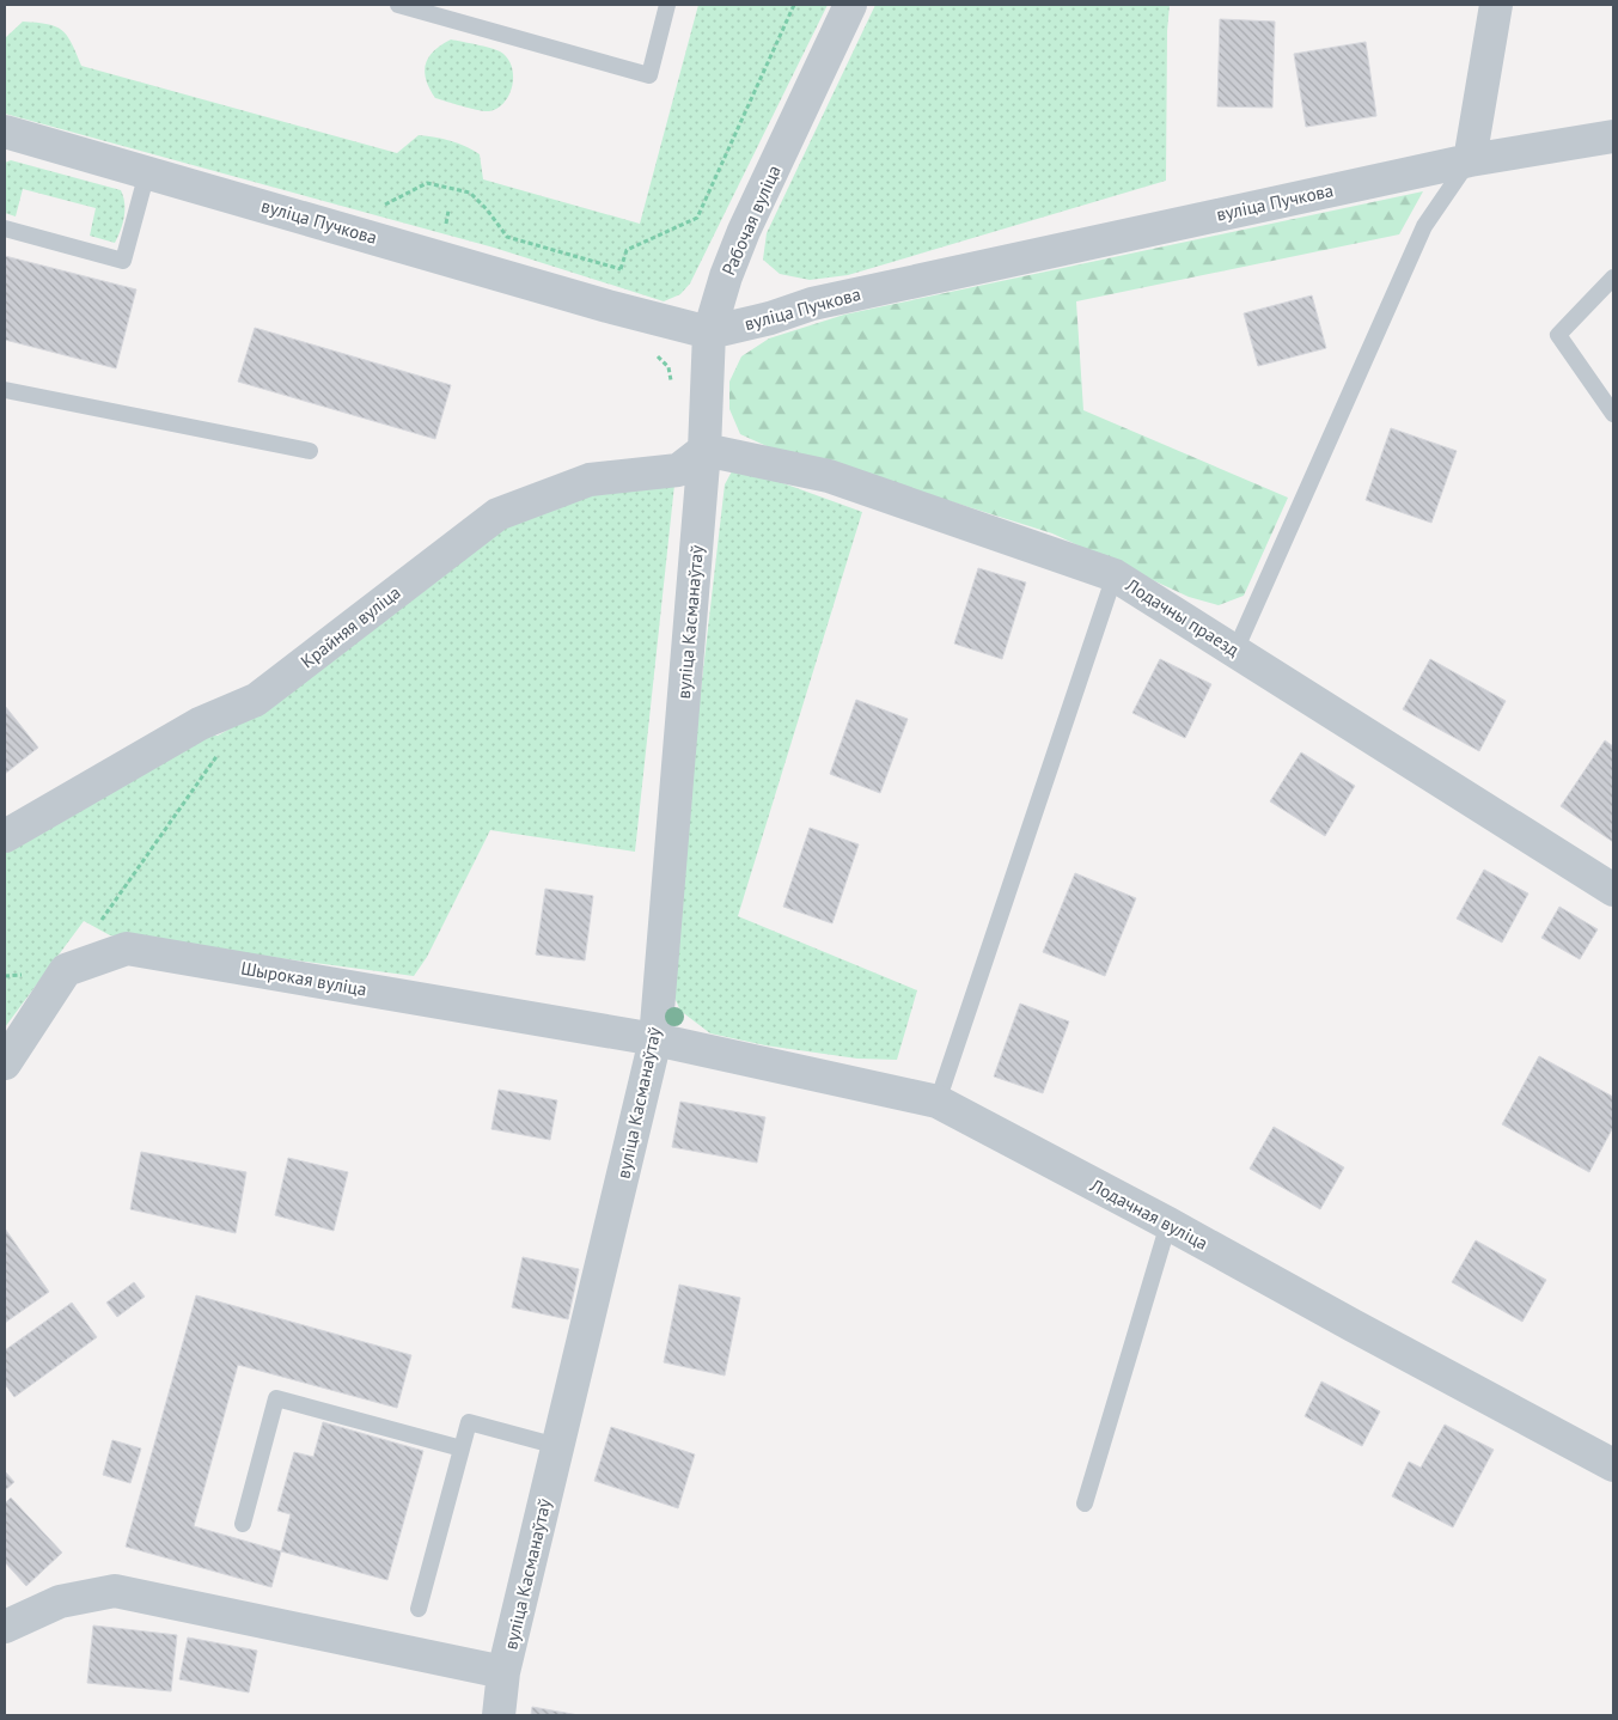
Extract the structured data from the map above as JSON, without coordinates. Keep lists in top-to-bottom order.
{
  "streets": {
    "street": [
      "вуліца Пучкова",
      "Рабочая вуліца",
      "Лодачны праезд",
      "вуліца Касманаўтаў",
      "Крайняя вуліца",
      "Шырокая вуліца",
      "Лодачная вуліца"
    ]
  },
  "crossings": [
    ["вуліца Пучкова", "Рабочая вуліца"],
    ["Рабочая вуліца", "Лодачны праезд"],
    ["Рабочая вуліца", "вуліца Касманаўтаў"],
    ["Рабочая вуліца", "Крайняя вуліца"],
    ["Лодачны праезд", "вуліца Касманаўтаў"],
    ["Лодачны праезд", "Крайняя вуліца"],
    ["вуліца Касманаўтаў", "Крайняя вуліца"],
    ["вуліца Касманаўтаў", "Шырокая вуліца"],
    ["вуліца Касманаўтаў", "Лодачная вуліца"],
    ["Шырокая вуліца", "Лодачная вуліца"]
  ]
}
